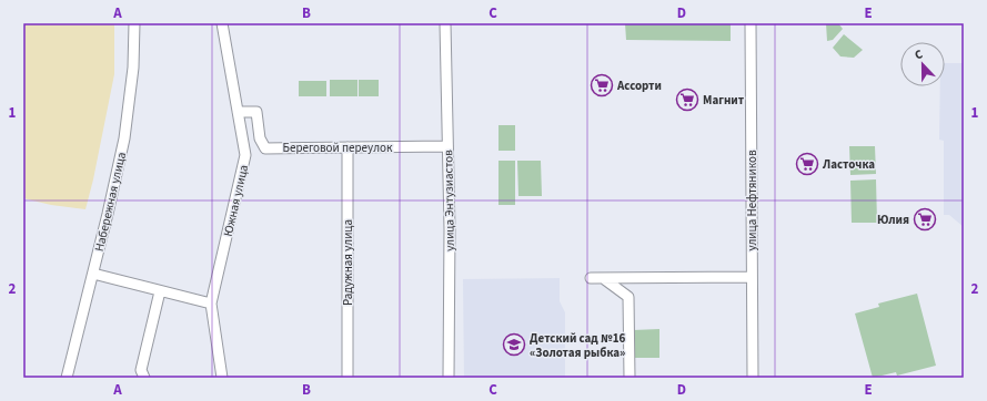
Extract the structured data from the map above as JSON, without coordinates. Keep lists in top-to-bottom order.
{
  "streets": {
    "street": [
      "Береговой переулок",
      "Южная улица",
      "улица Энтузиастов",
      "улица Нефтяников",
      "Набережная улица",
      "Радужная улица"
    ]
  },
  "crossings": [
    ["Береговой переулок", "Южная улица"],
    ["Береговой переулок", "улица Энтузиастов"],
    ["Береговой переулок", "Радужная улица"]
  ],
  "places": {
    "supermarket": [
      "Ассорти",
      "Магнит",
      "Ласточка",
      "Юлия"
    ],
    "school or university": ["Детский сад №16 «Золотая рыбка»"]
  },
  "north": "top",
  "grid": {
    "columns": [
      "A",
      "B",
      "C",
      "D",
      "E"
    ],
    "rows": ["1", "2"]
  }
}
